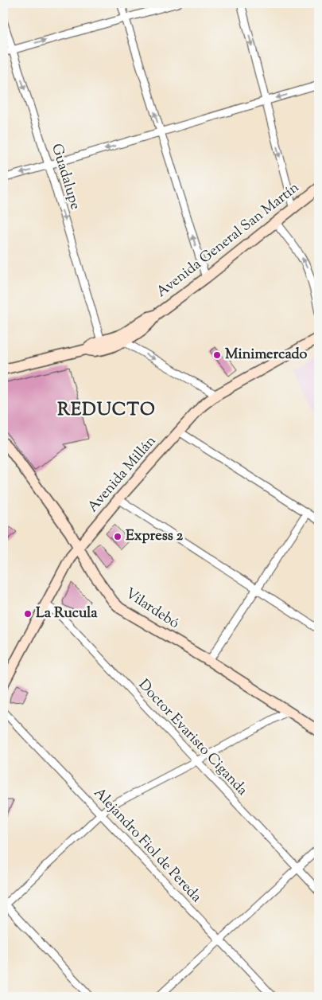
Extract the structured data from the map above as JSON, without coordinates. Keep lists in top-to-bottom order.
{
  "streets": {
    "main road": ["Avenida General San Martín", "Avenida Millán", "Vilardebó"],
    "street": ["Guadalupe", "Doctor Evaristo Ciganda", "Alejandro Fiol de Pereda"]
  },
  "crossings": [
    ["Guadalupe", "Avenida General San Martín"],
    ["Avenida Millán", "Vilardebó"],
    ["Avenida Millán", "Doctor Evaristo Ciganda"]
  ],
  "one_way": ["Guadalupe"],
  "districts": ["REDUCTO"],
  "places": ["Minimercado", "Express 2", "La Rucula"]
}
